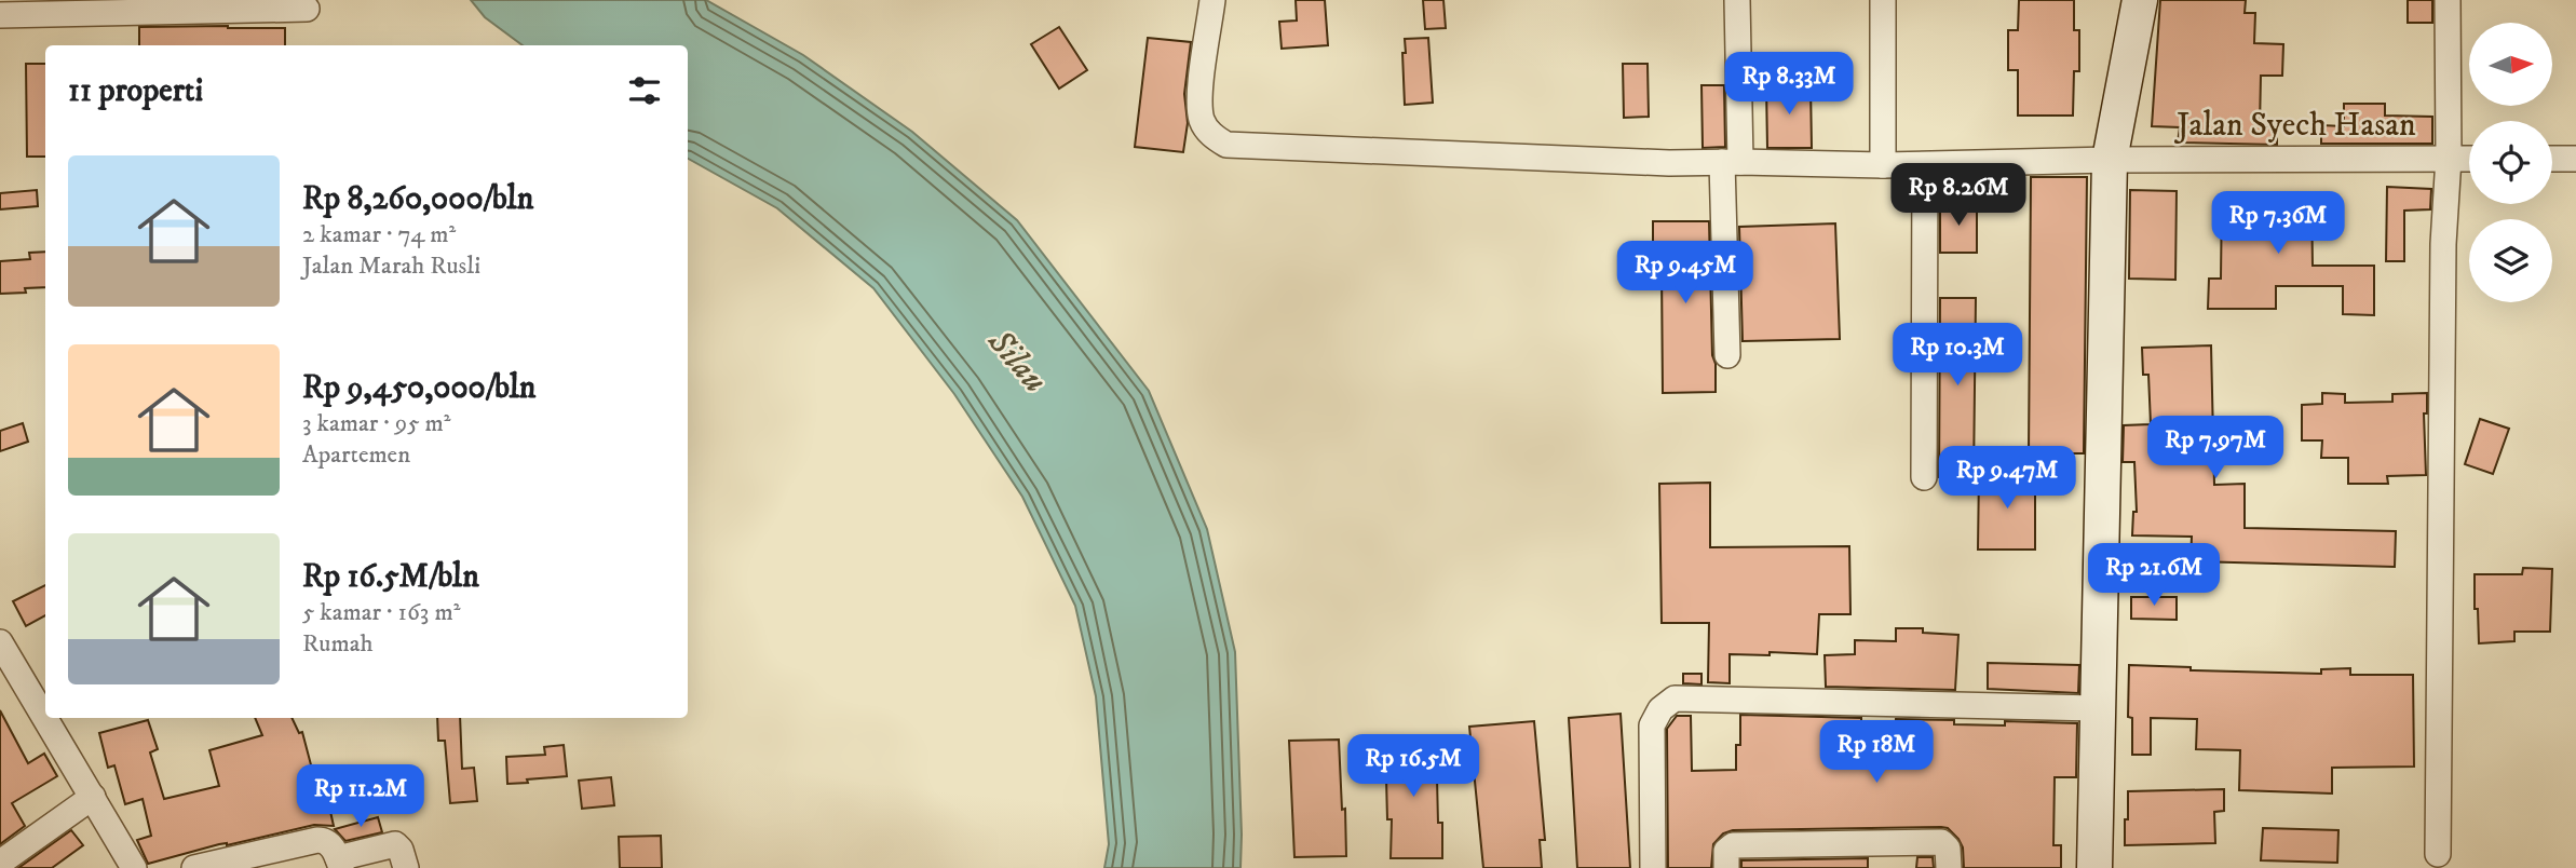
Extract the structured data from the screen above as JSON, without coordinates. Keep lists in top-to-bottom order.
{
  "streets": {
    "street": ["Jalan Syech Hasan"]
  },
  "water": ["Silau"],
  "north": "right",
  "page": {
    "heading": "11 properti",
    "price": [
      "Rp 8.33M",
      "Rp 8.26M",
      "Rp 7.36M",
      "Rp 9.45M",
      "Rp 10.3M",
      "Rp 7.97M",
      "Rp 9.47M",
      "Rp 21.6M",
      "Rp 18M",
      "Rp 16.5M",
      "Rp 11.2M"
    ],
    "list": [
      {
        "name": "Rp 8,260,000/bln",
        "note": "2 kamar · 74 m² · Jalan Marah Rusli"
      },
      {
        "name": "Rp 9,450,000/bln",
        "note": "3 kamar · 95 m² · Apartemen"
      },
      {
        "name": "Rp 16.5M/bln",
        "note": "5 kamar · 163 m² · Rumah"
      }
    ]
  }
}
